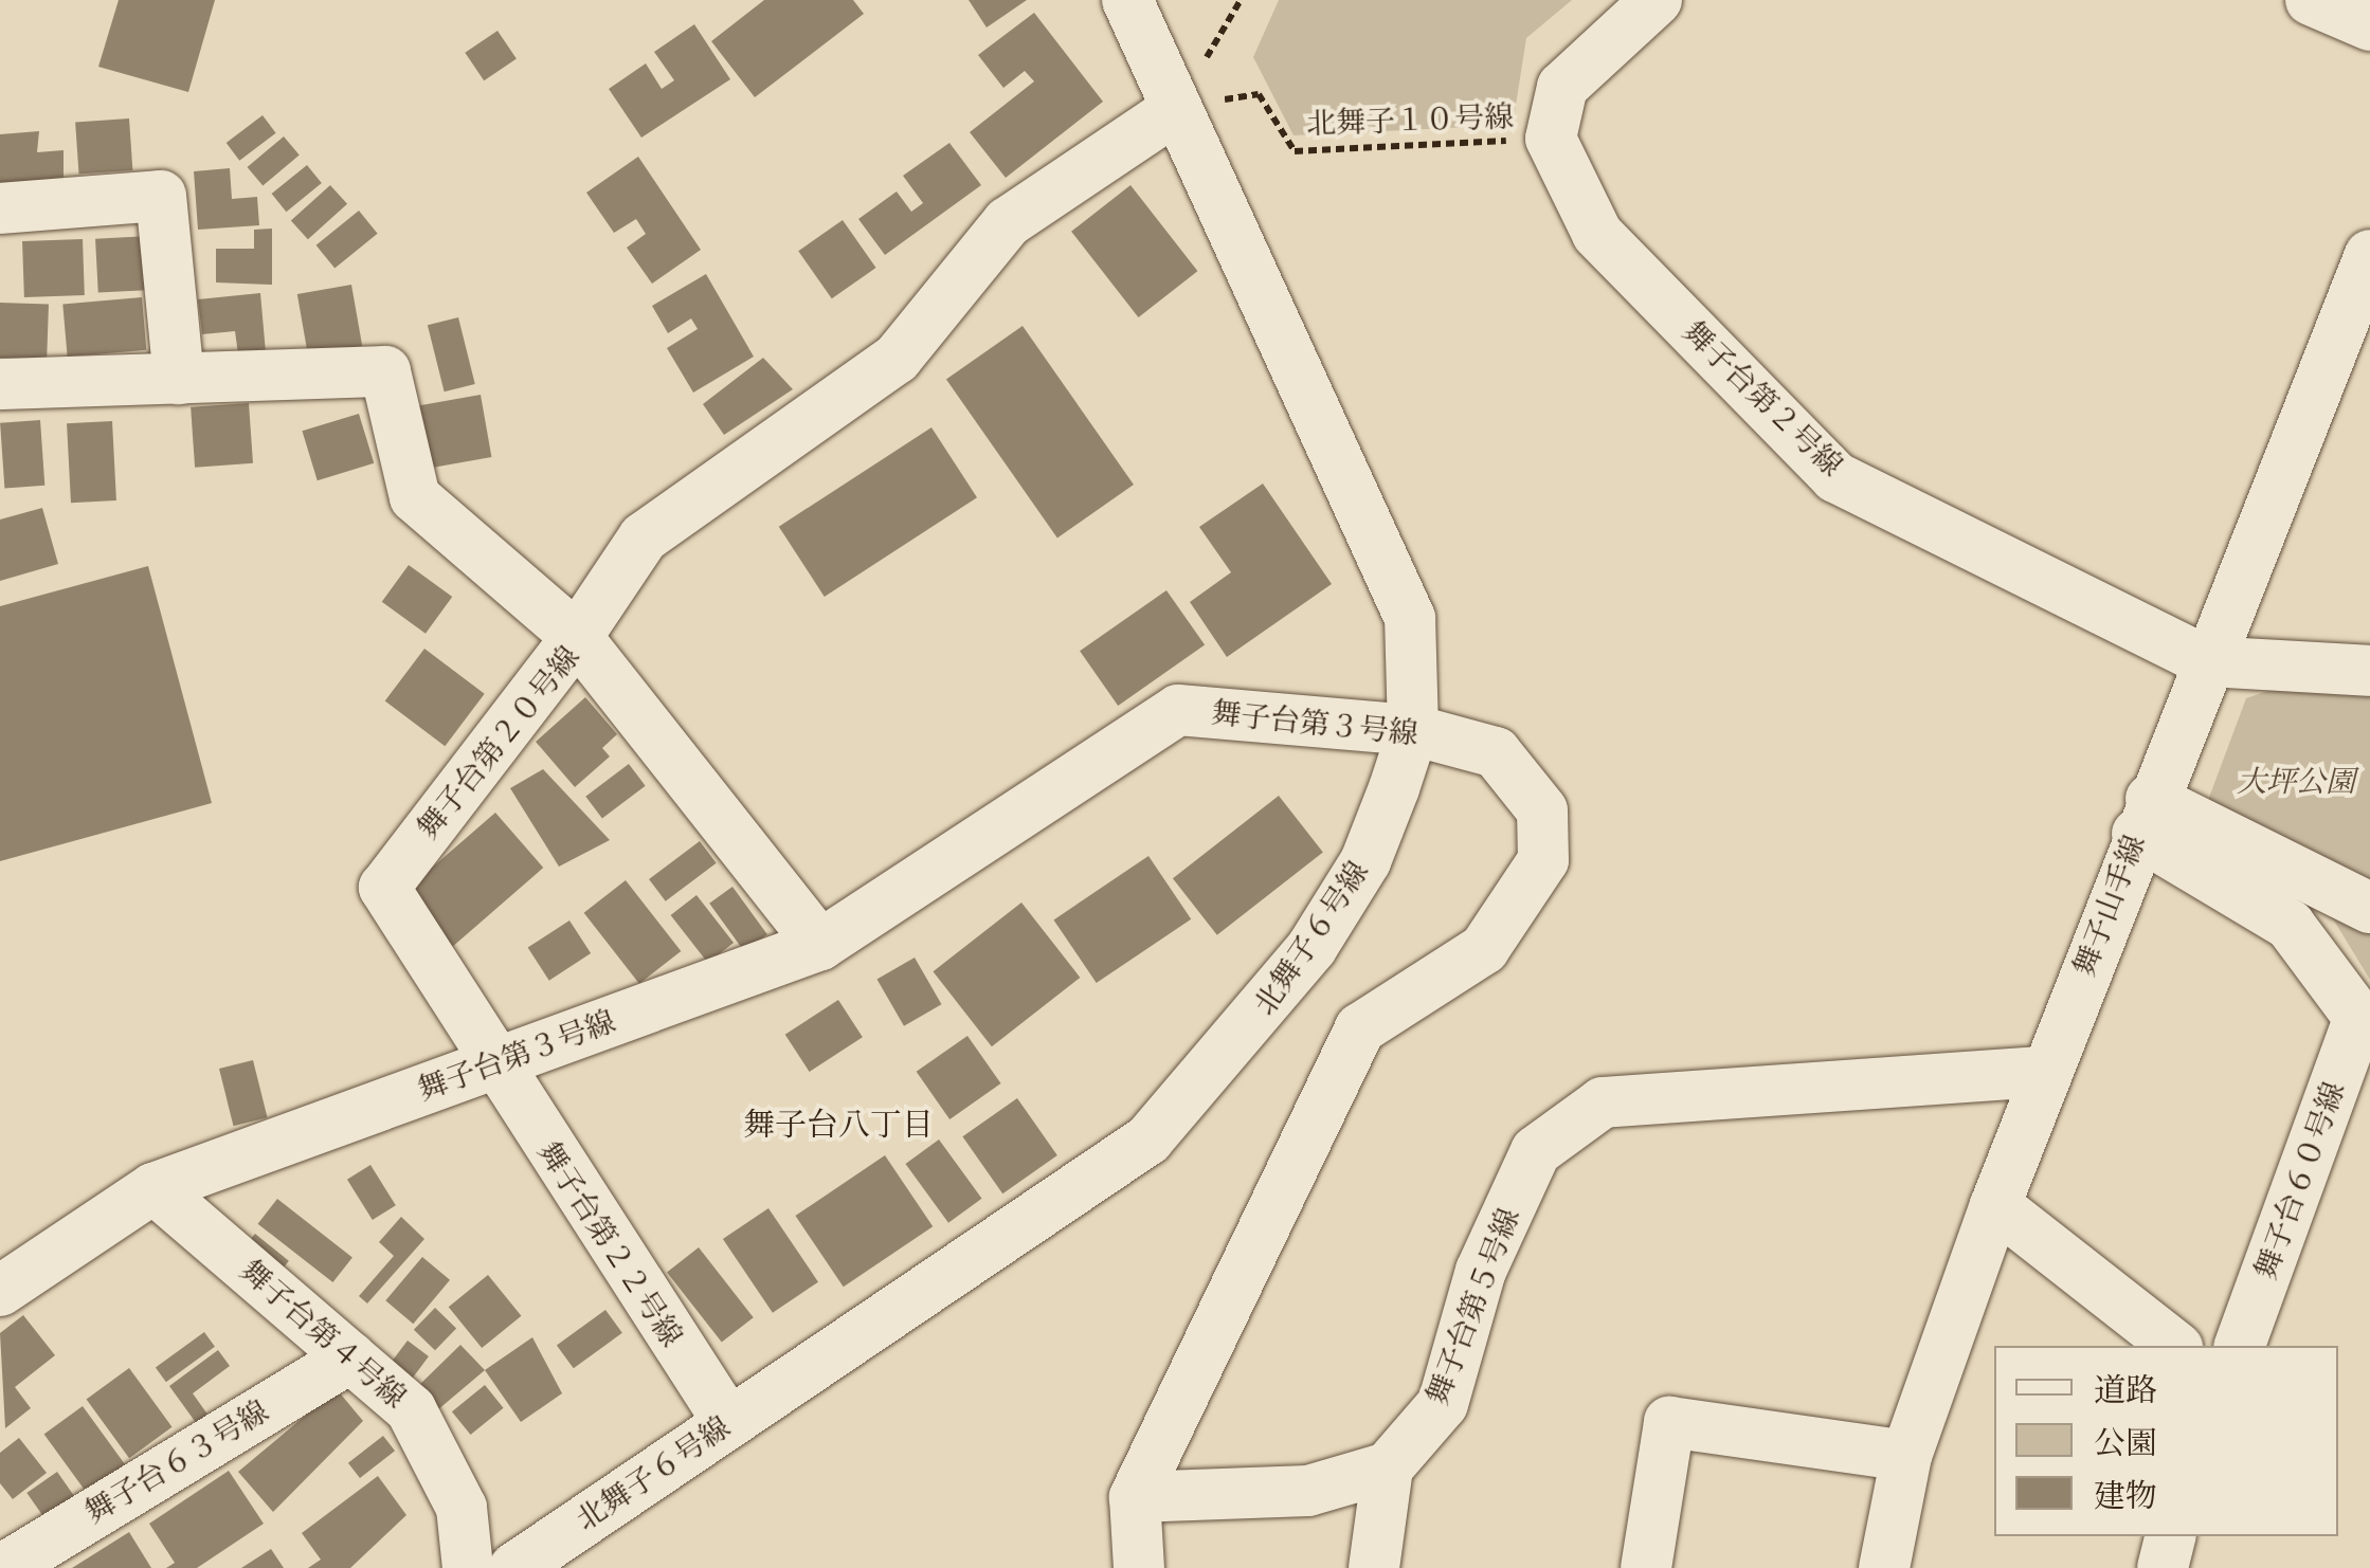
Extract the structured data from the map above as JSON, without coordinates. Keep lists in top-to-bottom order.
{
  "streets": {
    "street": [
      "舞子台第２号線",
      "舞子台第３号線",
      "舞子台第２０号線",
      "舞子山手線",
      "北舞子６号線",
      "舞子台６０号線",
      "舞子台第２２号線",
      "舞子台第５号線",
      "舞子台第４号線",
      "舞子台６３号線"
    ],
    "path": ["北舞子１０号線"]
  },
  "crossings": [
    ["北舞子１０号線", "舞子台第２号線"],
    ["北舞子１０号線", "北舞子６号線"],
    ["舞子台第２号線", "舞子山手線"],
    ["舞子台第３号線", "舞子台第２０号線"],
    ["舞子台第３号線", "北舞子６号線"],
    ["舞子台第３号線", "舞子台第２２号線"],
    ["舞子台第３号線", "舞子台第４号線"],
    ["舞子台第２０号線", "舞子台第２２号線"],
    ["舞子山手線", "舞子台第５号線"],
    ["北舞子６号線", "舞子台第２２号線"],
    ["舞子台第４号線", "舞子台６３号線"]
  ],
  "districts": ["舞子台八丁目"],
  "parks": ["大坪公園"],
  "legend": ["道路", "公園", "建物"]
}
